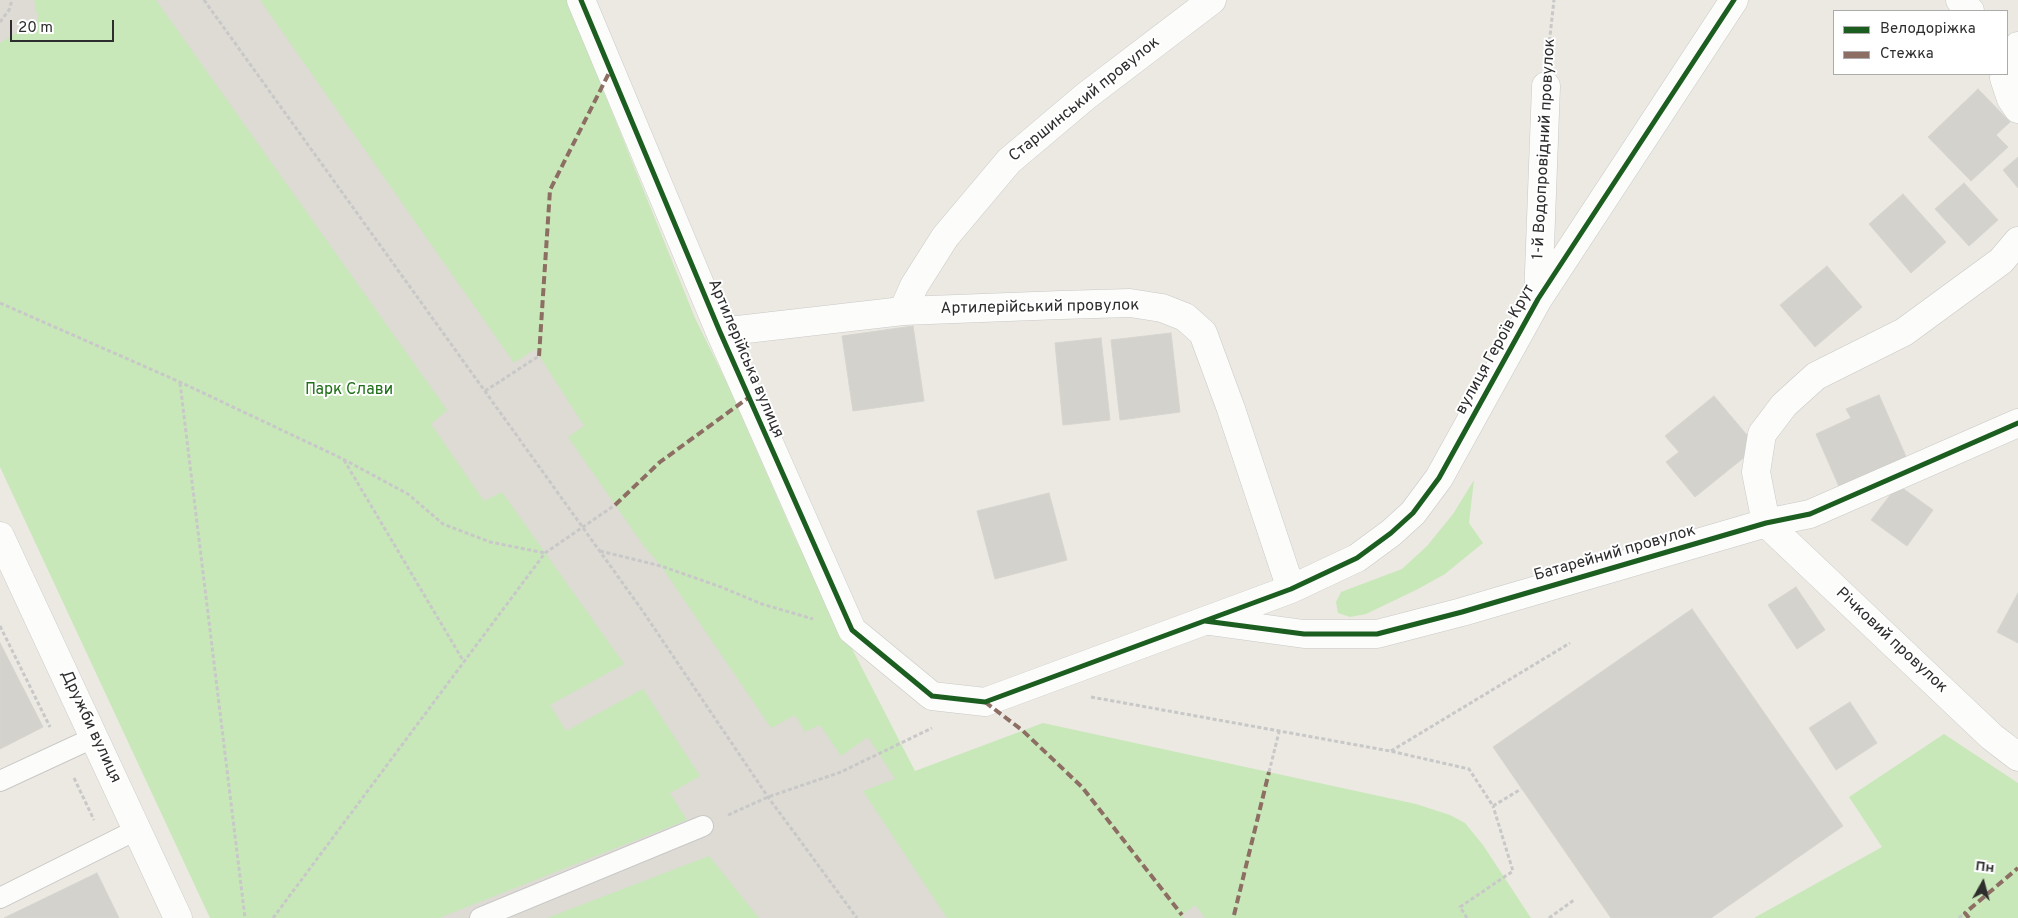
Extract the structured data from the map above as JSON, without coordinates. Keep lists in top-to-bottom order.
{
  "streets": {
    "street": [
      "Старшинський провулок",
      "1-й Водопровідний провулок",
      "Артилерійський провулок",
      "вулиця Героїв Крут",
      "Артилерійська вулиця",
      "Батарейний провулок",
      "Річковий провулок",
      "Дружби вулиця"
    ]
  },
  "crossings": [
    ["Старшинський провулок", "Артилерійський провулок"],
    ["1-й Водопровідний провулок", "вулиця Героїв Крут"],
    ["Артилерійський провулок", "вулиця Героїв Крут"],
    ["Артилерійський провулок", "Артилерійська вулиця"],
    ["вулиця Героїв Крут", "Артилерійська вулиця"],
    ["вулиця Героїв Крут", "Батарейний провулок"],
    ["Батарейний провулок", "Річковий провулок"]
  ],
  "parks": ["Парк Слави"],
  "legend": ["Велодоріжка", "Стежка"],
  "scale_bar": "20 m",
  "north": "top"
}
